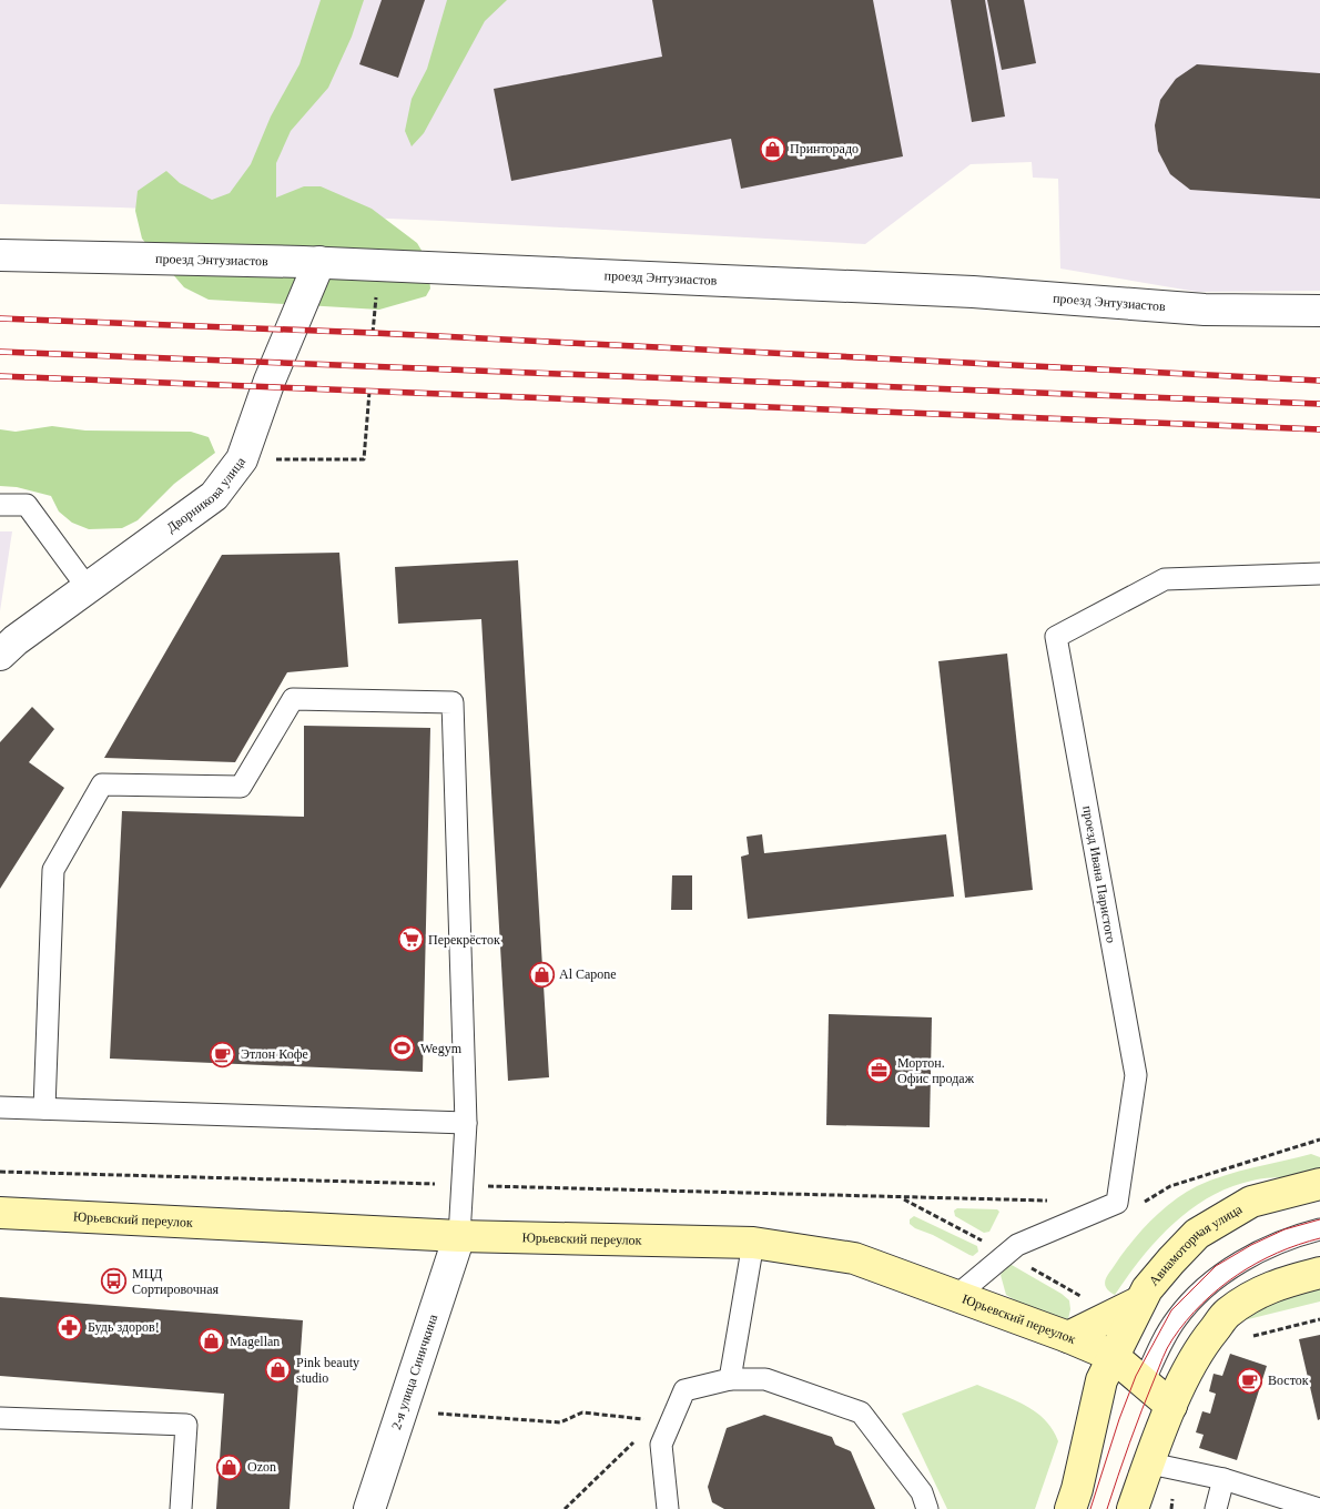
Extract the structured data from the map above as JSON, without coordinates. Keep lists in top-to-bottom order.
{
  "streets": {
    "street": [
      "проезд Энтузиастов",
      "Дворникова улица",
      "Юрьевский переулок",
      "Авиамоторная улица",
      "2-я улица Синичкина"
    ],
    "lane": ["проезд Ивана Паристого"]
  },
  "crossings": [
    ["проезд Энтузиастов", "Дворникова улица"],
    ["Юрьевский переулок", "Авиамоторная улица"],
    ["Юрьевский переулок", "2-я улица Синичкина"]
  ],
  "places": {
    "shop": [
      "Принторадо",
      "Al Capone",
      "Magellan",
      "Pink beauty studio",
      "Ozon"
    ],
    "supermarket": ["Перекрёсток"],
    "sports": ["Wegym"],
    "cafe": ["Этлон Кофе", "Восток"],
    "office": ["Мортон. Офис продаж"],
    "bus stop": ["МЦД Сортировочная"],
    "pharmacy": ["Будь здоров!"]
  }
}
